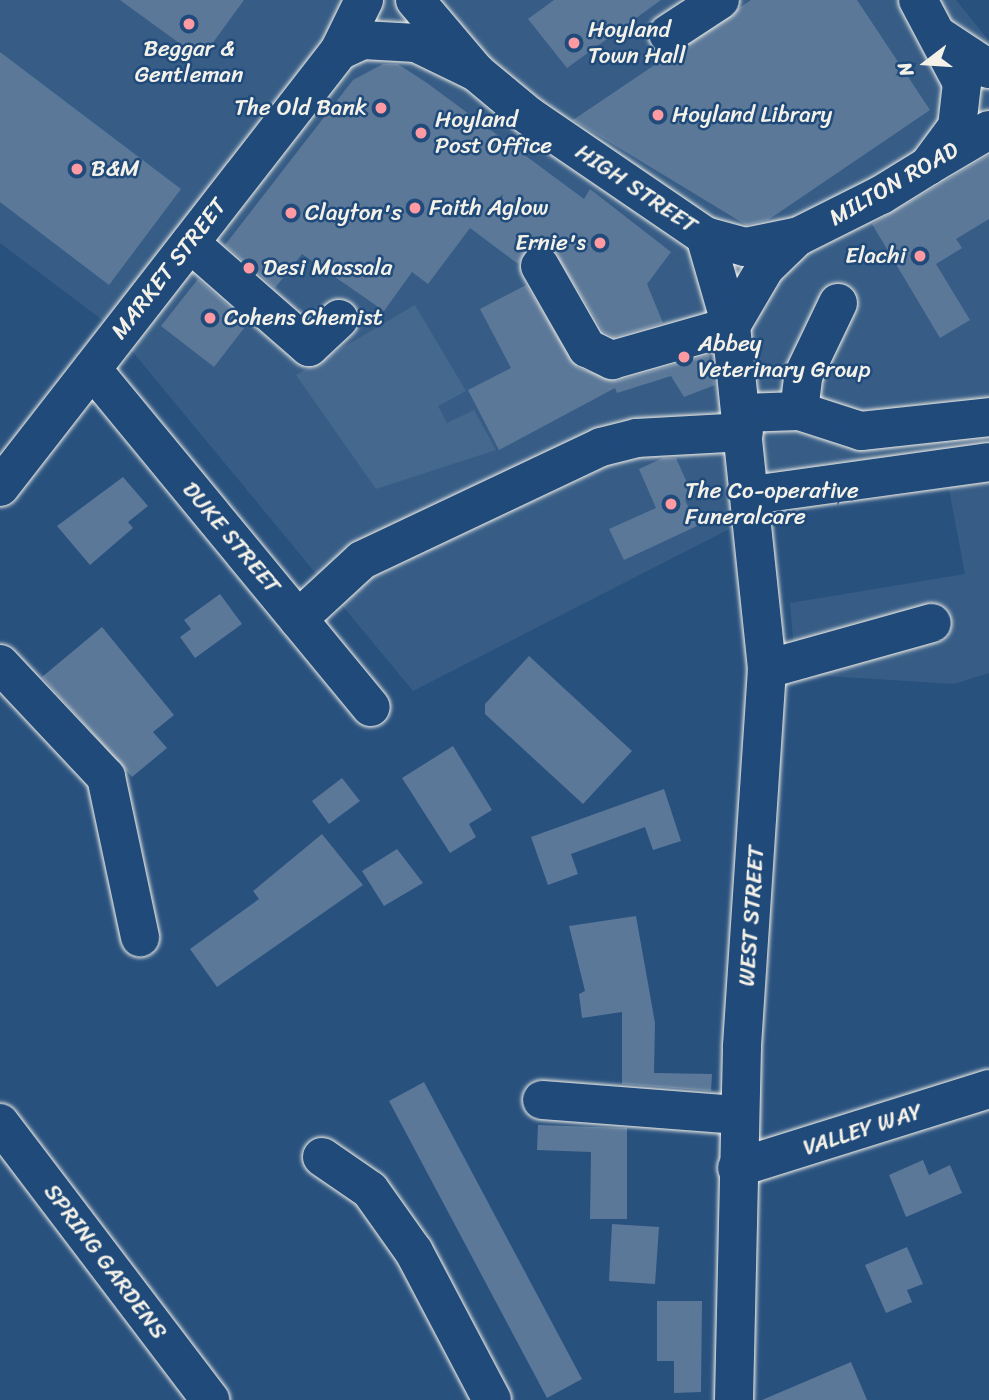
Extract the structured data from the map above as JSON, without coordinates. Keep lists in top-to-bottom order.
{
  "streets": {
    "street": [
      "MILTON ROAD",
      "HIGH STREET",
      "MARKET STREET",
      "DUKE STREET",
      "WEST STREET",
      "VALLEY WAY",
      "SPRING GARDENS"
    ]
  },
  "crossings": [
    ["HIGH STREET", "WEST STREET"],
    ["MARKET STREET", "DUKE STREET"],
    ["WEST STREET", "VALLEY WAY"]
  ],
  "places": [
    "Beggar & Gentleman",
    "Hoyland Town Hall",
    "The Old Bank",
    "Hoyland Library",
    "Hoyland Post Office",
    "B&M",
    "Faith Aglow",
    "Clayton's",
    "Ernie's",
    "Elachi",
    "Desi Massala",
    "Cohens Chemist",
    "Abbey Veterinary Group",
    "The Co-operative Funeralcare"
  ],
  "north": "left"
}
